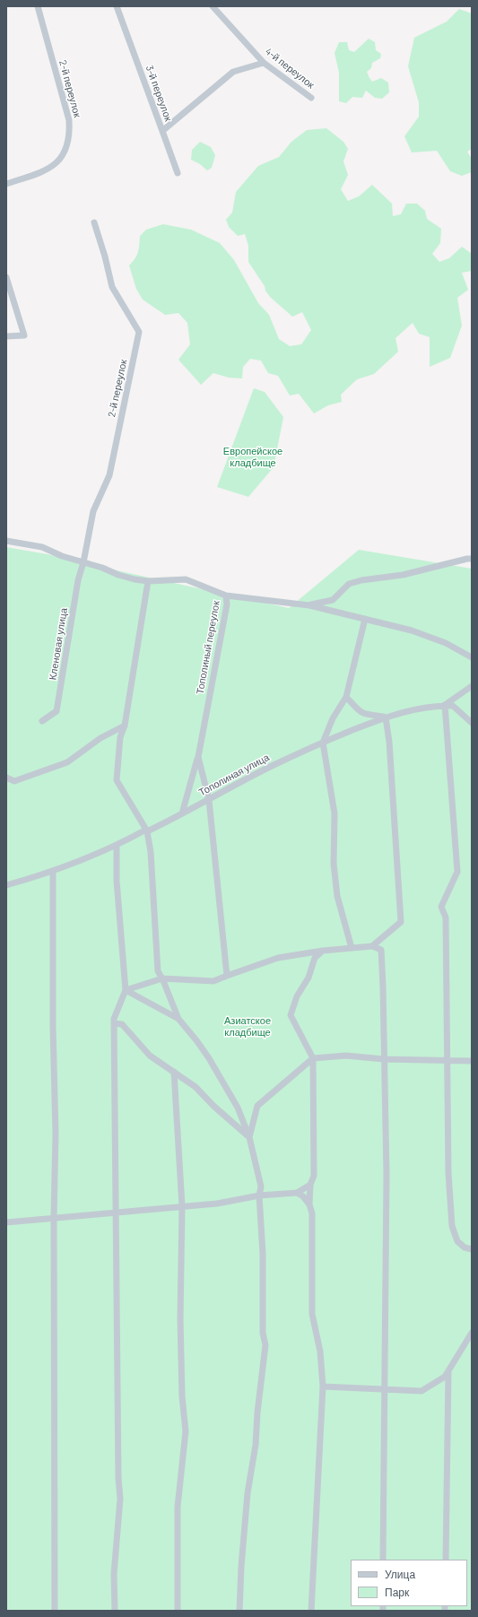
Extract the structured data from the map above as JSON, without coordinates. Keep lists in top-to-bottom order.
{
  "streets": {
    "street": [
      "4-й переулок",
      "2-й переулок",
      "3-й переулок",
      "Кленовая улица",
      "Тополиный переулок",
      "Тополиная улица"
    ]
  },
  "crossings": [
    ["4-й переулок", "3-й переулок"],
    ["2-й переулок", "Кленовая улица"],
    ["Тополиный переулок", "Тополиная улица"]
  ],
  "parks": ["Европейское кладбище", "Азиатское кладбище"],
  "legend": ["Улица", "Парк"]
}
